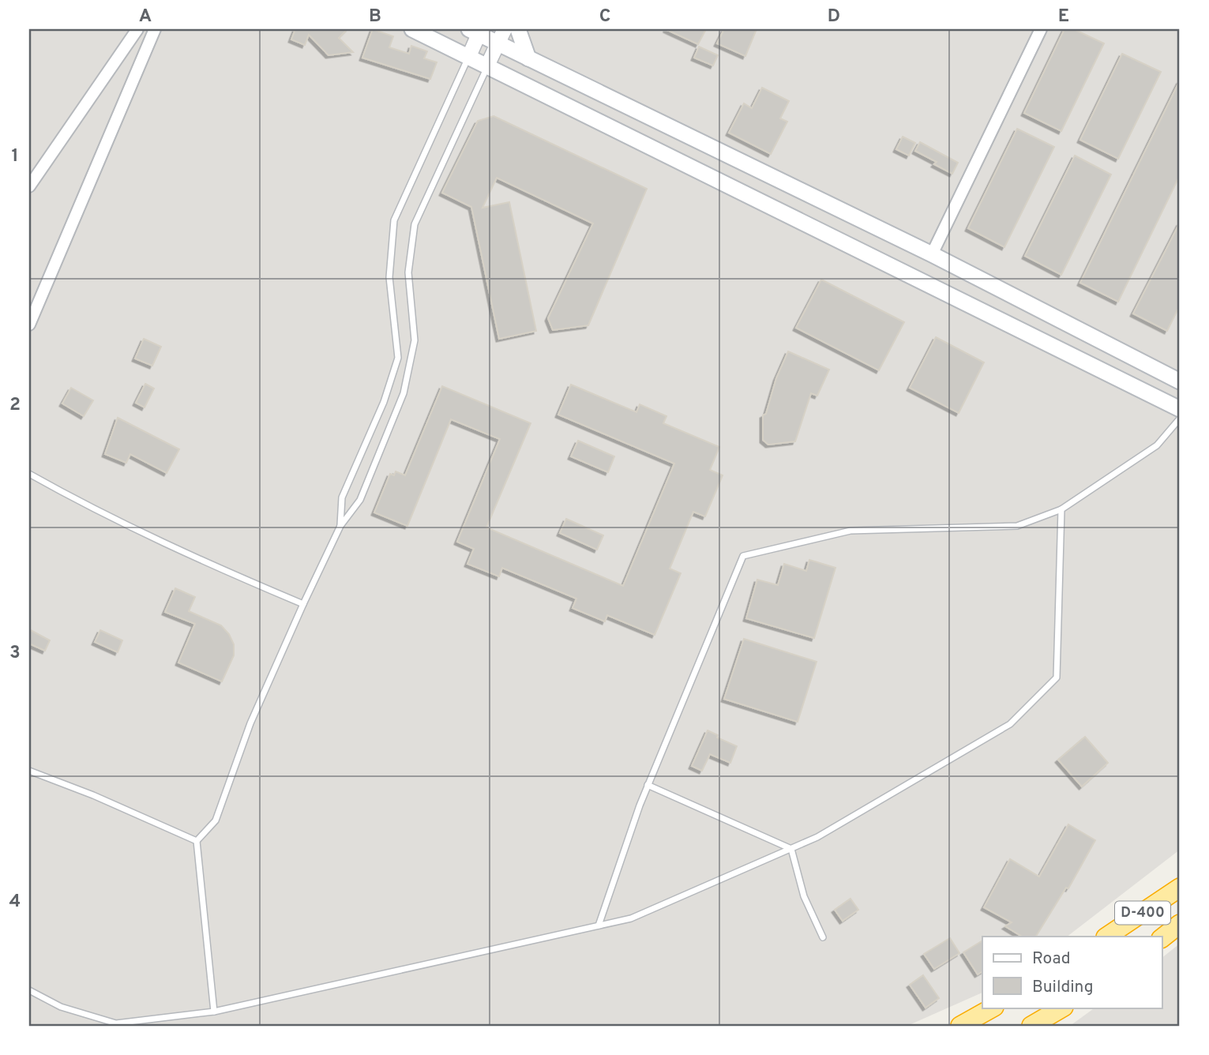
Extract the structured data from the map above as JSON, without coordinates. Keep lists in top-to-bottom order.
{
  "streets": {
    "highway": ["D-400"]
  },
  "legend": ["Road", "Building"],
  "grid": {
    "columns": [
      "A",
      "B",
      "C",
      "D",
      "E"
    ],
    "rows": [
      "1",
      "2",
      "3",
      "4"
    ]
  }
}
